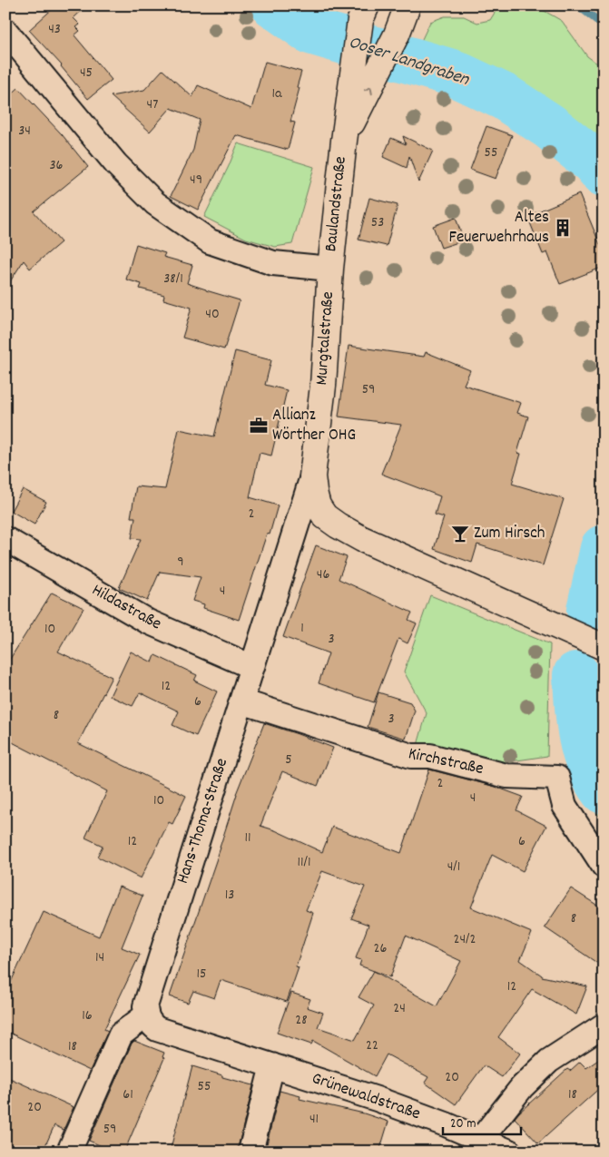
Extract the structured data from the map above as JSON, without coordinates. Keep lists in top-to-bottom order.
{
  "streets": {
    "main road": ["Baulandstraße", "Murgtalstraße"],
    "street": [
      "Hildastraße",
      "Kirchstraße",
      "Hans-Thoma-Straße",
      "Grünewaldstraße"
    ]
  },
  "crossings": [
    ["Baulandstraße", "Murgtalstraße"],
    ["Murgtalstraße", "Hans-Thoma-Straße"],
    ["Hildastraße", "Hans-Thoma-Straße"],
    ["Kirchstraße", "Hans-Thoma-Straße"],
    ["Hans-Thoma-Straße", "Grünewaldstraße"]
  ],
  "water": ["Ooser Landgraben"],
  "places": {
    "building": ["Altes Feuerwehrhaus"],
    "office": ["Allianz Wörther OHG"],
    "bar": ["Zum Hirsch"]
  },
  "house_numbers": [
    "43",
    "45",
    "1a",
    "47",
    "34",
    "55",
    "36",
    "49",
    "53",
    "38/1",
    "40",
    "59",
    "2",
    "9",
    "46",
    "4",
    "1",
    "10",
    "3",
    "12",
    "6",
    "8",
    "3",
    "5",
    "2",
    "4",
    "10",
    "11",
    "12",
    "6",
    "11/1",
    "4/1",
    "13",
    "8",
    "24/2",
    "26",
    "14",
    "15",
    "12",
    "24",
    "16",
    "28",
    "22",
    "18",
    "20",
    "55",
    "61",
    "18",
    "20",
    "41",
    "59"
  ],
  "scale_bar": "20 m"
}
